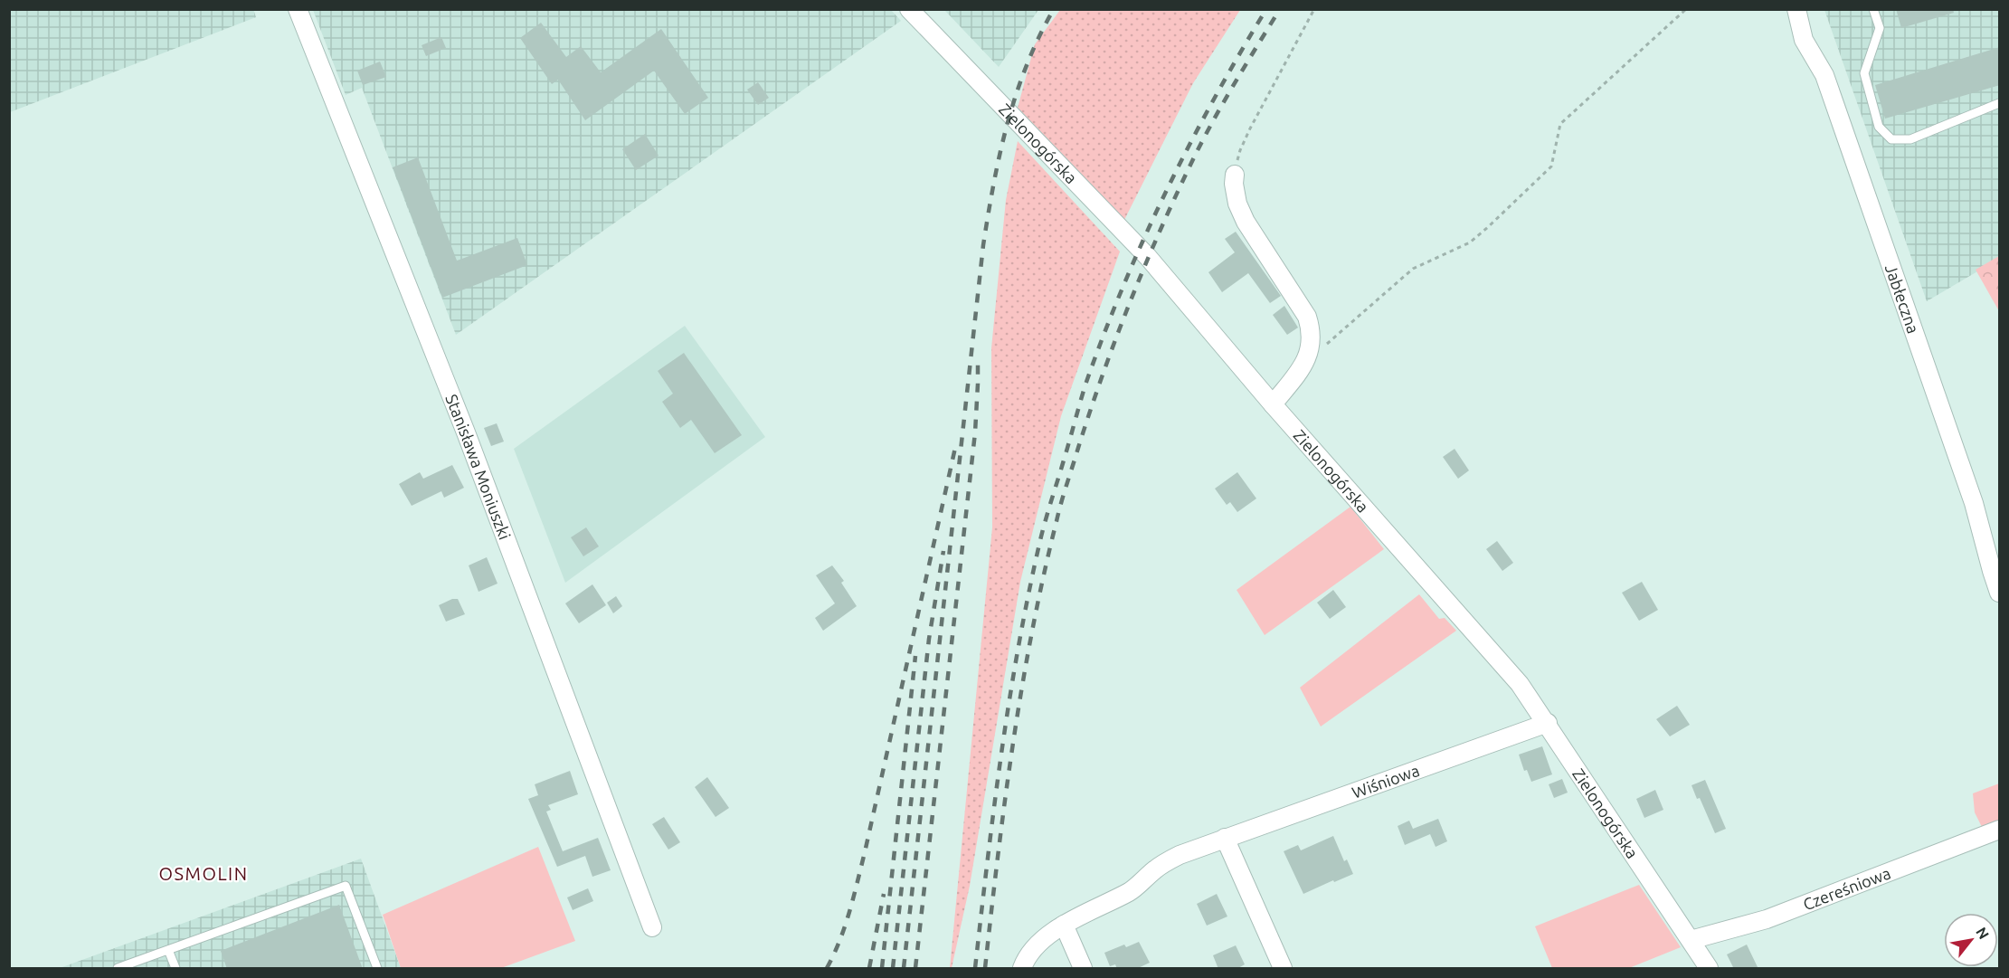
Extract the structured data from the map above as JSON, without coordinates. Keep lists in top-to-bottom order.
{
  "streets": {
    "street": [
      "Zielonogórska",
      "Jabłeczna",
      "Stanisława Moniuszki",
      "Wiśniowa",
      "Czereśniowa"
    ]
  },
  "crossings": [
    ["Zielonogórska", "Wiśniowa"],
    ["Zielonogórska", "Czereśniowa"]
  ],
  "districts": ["OSMOLIN"],
  "north": "top right"
}
